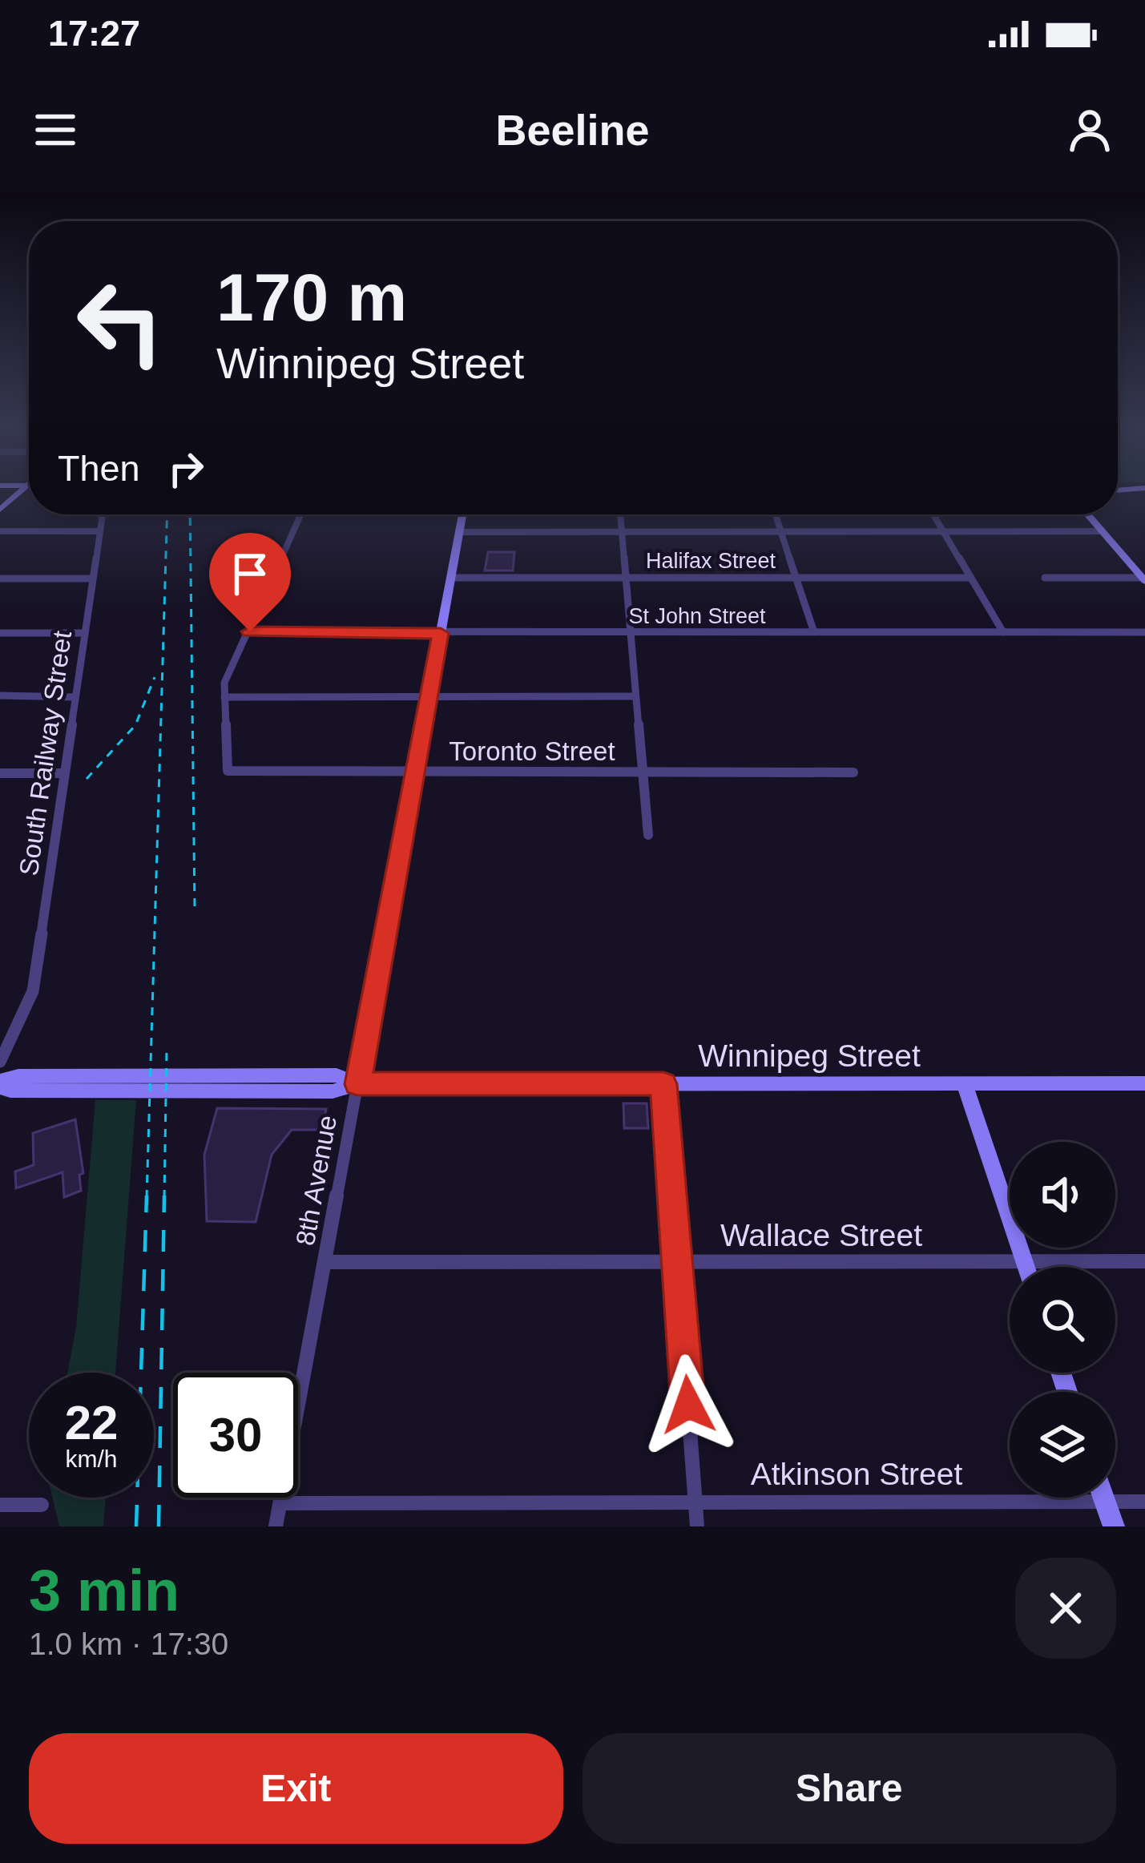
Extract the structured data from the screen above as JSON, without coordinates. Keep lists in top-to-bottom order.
{
  "streets": {
    "main road": ["Winnipeg Street", "8th Avenue"],
    "street": [
      "Halifax Street",
      "St John Street",
      "Toronto Street",
      "South Railway Street",
      "Wallace Street",
      "Atkinson Street"
    ]
  },
  "crossings": [
    ["Halifax Street", "8th Avenue"],
    ["St John Street", "8th Avenue"],
    ["Toronto Street", "8th Avenue"],
    ["Winnipeg Street", "8th Avenue"],
    ["8th Avenue", "Wallace Street"],
    ["8th Avenue", "Atkinson Street"]
  ],
  "page": {
    "status": "17:27",
    "header": "Beeline",
    "turn": ["170 m", "Winnipeg Street"],
    "then": "Then",
    "speed": "22 km/h",
    "limit": "30",
    "heading": ["3 min", "1.0 km · 17:30"],
    "buttons": ["Exit", "Share"]
  }
}
